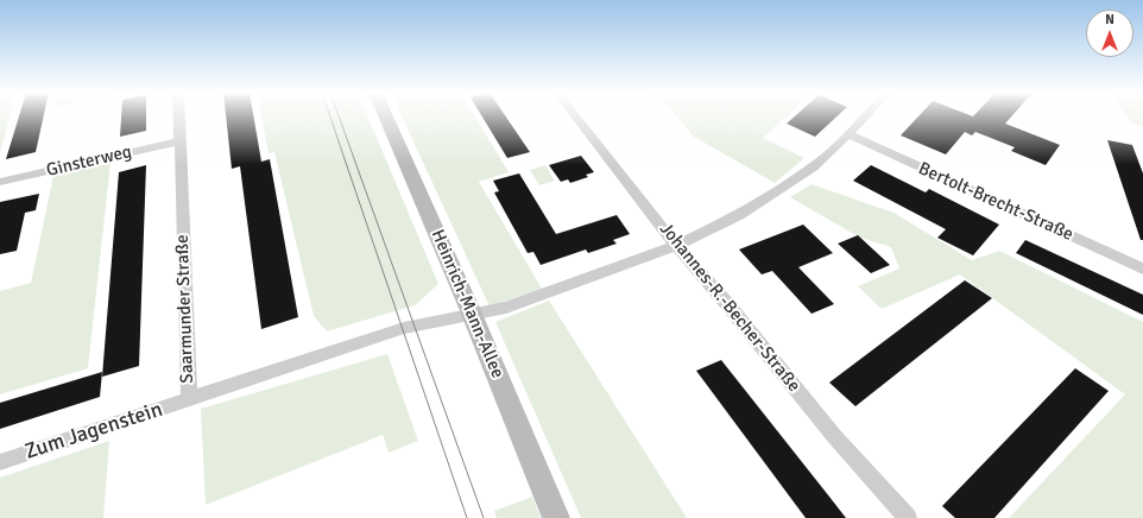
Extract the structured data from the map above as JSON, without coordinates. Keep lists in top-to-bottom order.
{
  "streets": {
    "main road": ["Heinrich-Mann-Allee"],
    "street": [
      "Ginsterweg",
      "Bertolt-Brecht-Straße",
      "Johannes-R.-Becher-Straße",
      "Saarmunder Straße",
      "Zum Jagenstein"
    ]
  },
  "crossings": [
    ["Ginsterweg", "Saarmunder Straße"],
    ["Bertolt-Brecht-Straße", "Saarmunder Straße"],
    ["Heinrich-Mann-Allee", "Saarmunder Straße"],
    ["Johannes-R.-Becher-Straße", "Saarmunder Straße"],
    ["Saarmunder Straße", "Zum Jagenstein"]
  ],
  "north": "top"
}
